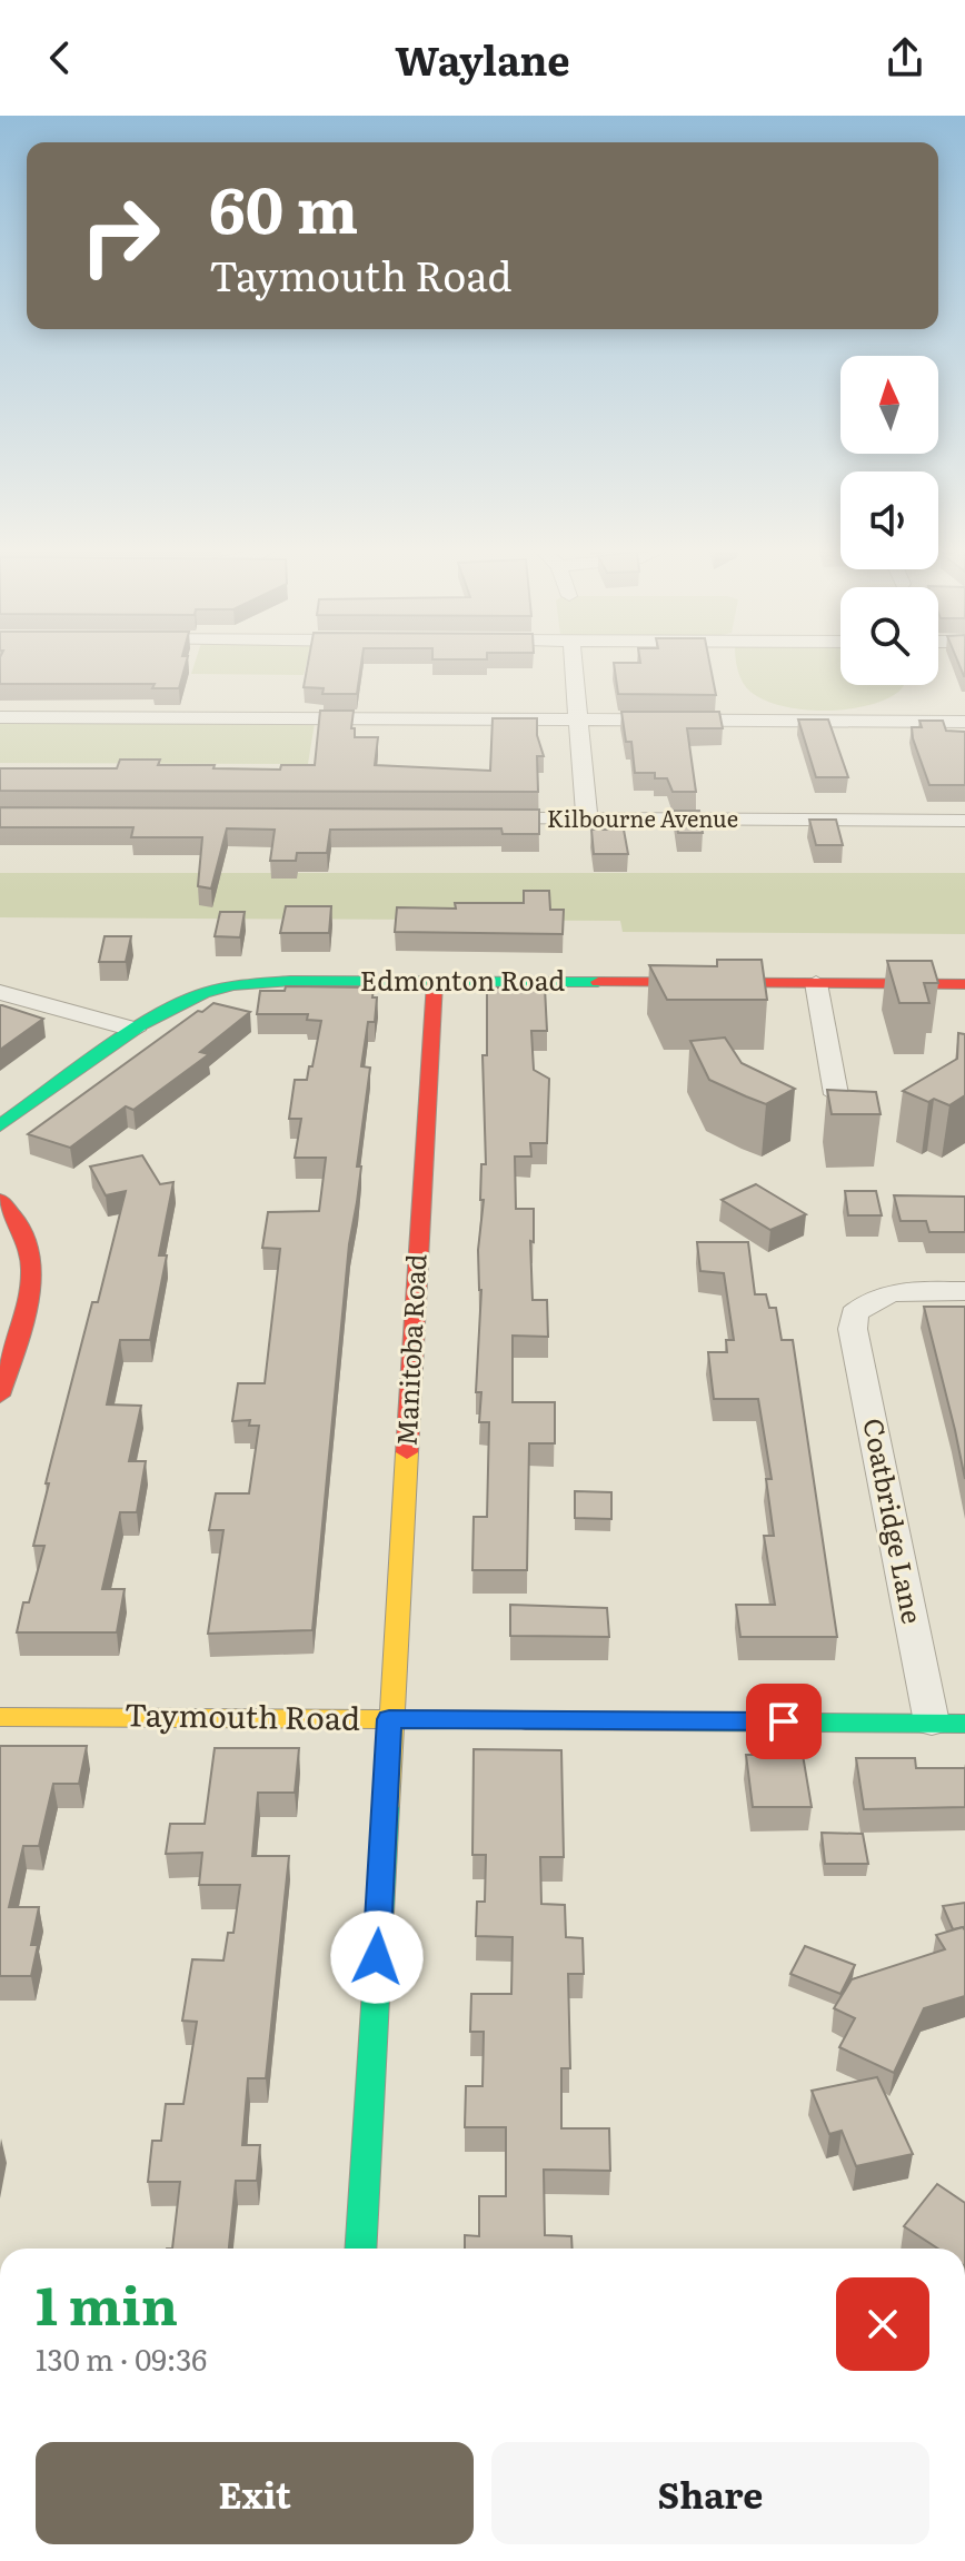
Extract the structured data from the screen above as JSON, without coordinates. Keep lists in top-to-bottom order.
{
  "streets": {
    "street": [
      "Kilbourne Avenue",
      "Edmonton Road",
      "Manitoba Road",
      "Coatbridge Lane",
      "Taymouth Road"
    ]
  },
  "crossings": [
    ["Edmonton Road", "Manitoba Road"],
    ["Manitoba Road", "Taymouth Road"],
    ["Coatbridge Lane", "Taymouth Road"]
  ],
  "north": "top",
  "page": {
    "header": "Waylane",
    "turn": ["60 m", "Taymouth Road"],
    "heading": ["1 min", "130 m · 09:36"],
    "buttons": ["Exit", "Share"]
  }
}
